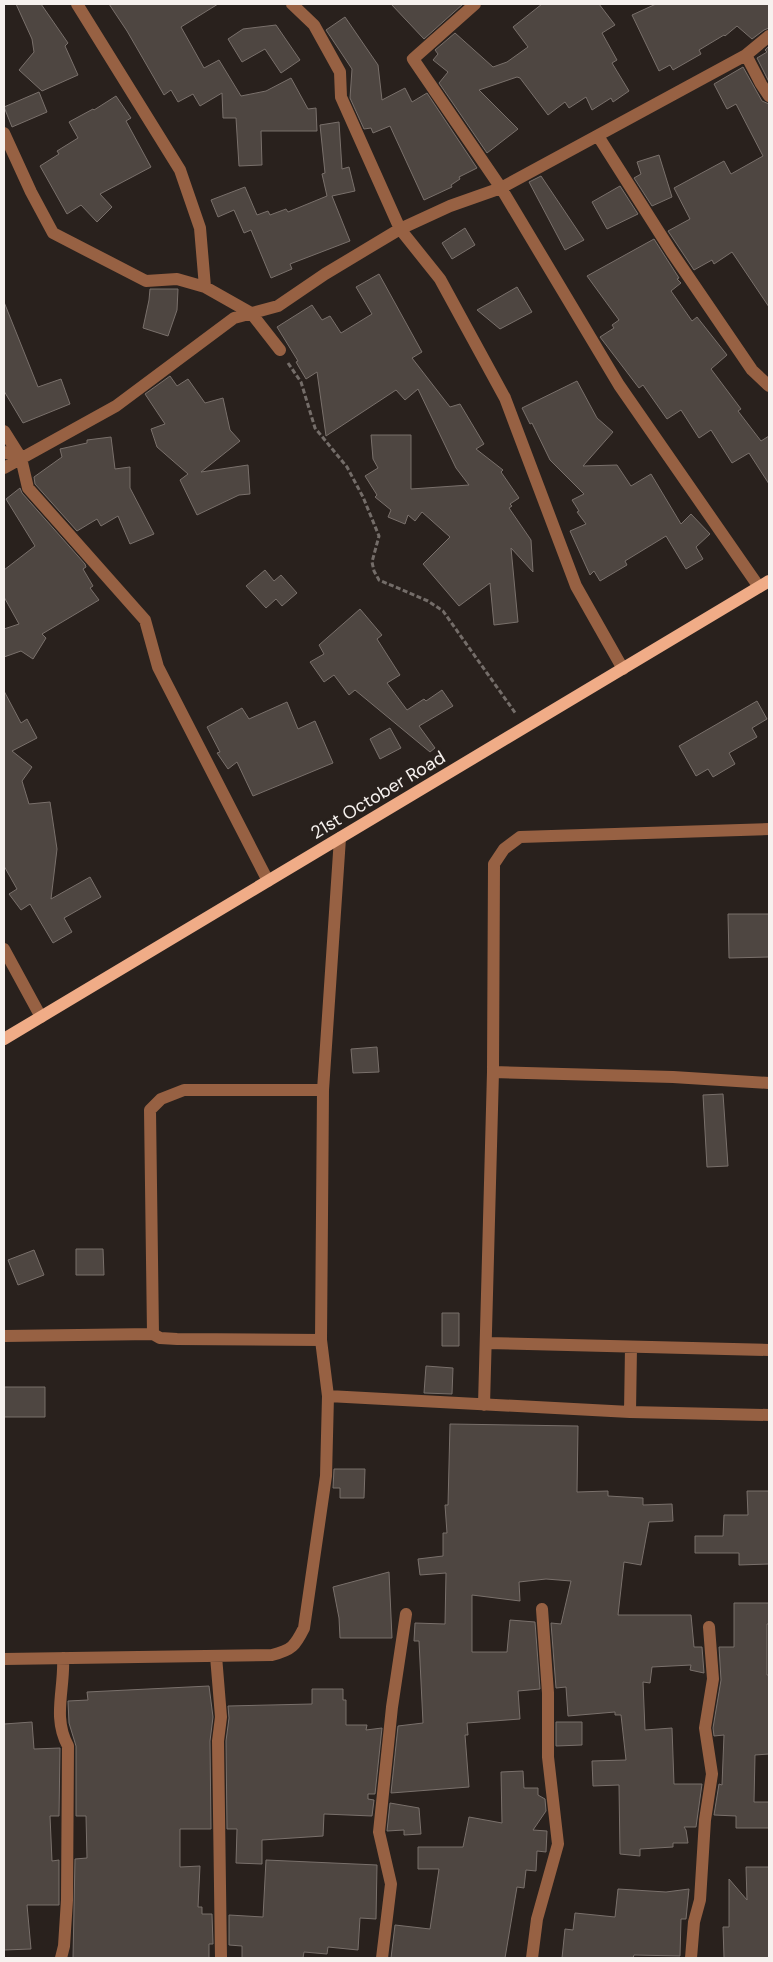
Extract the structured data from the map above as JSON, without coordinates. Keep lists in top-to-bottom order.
{
  "streets": {
    "main road": ["21st October Road"]
  }
}
